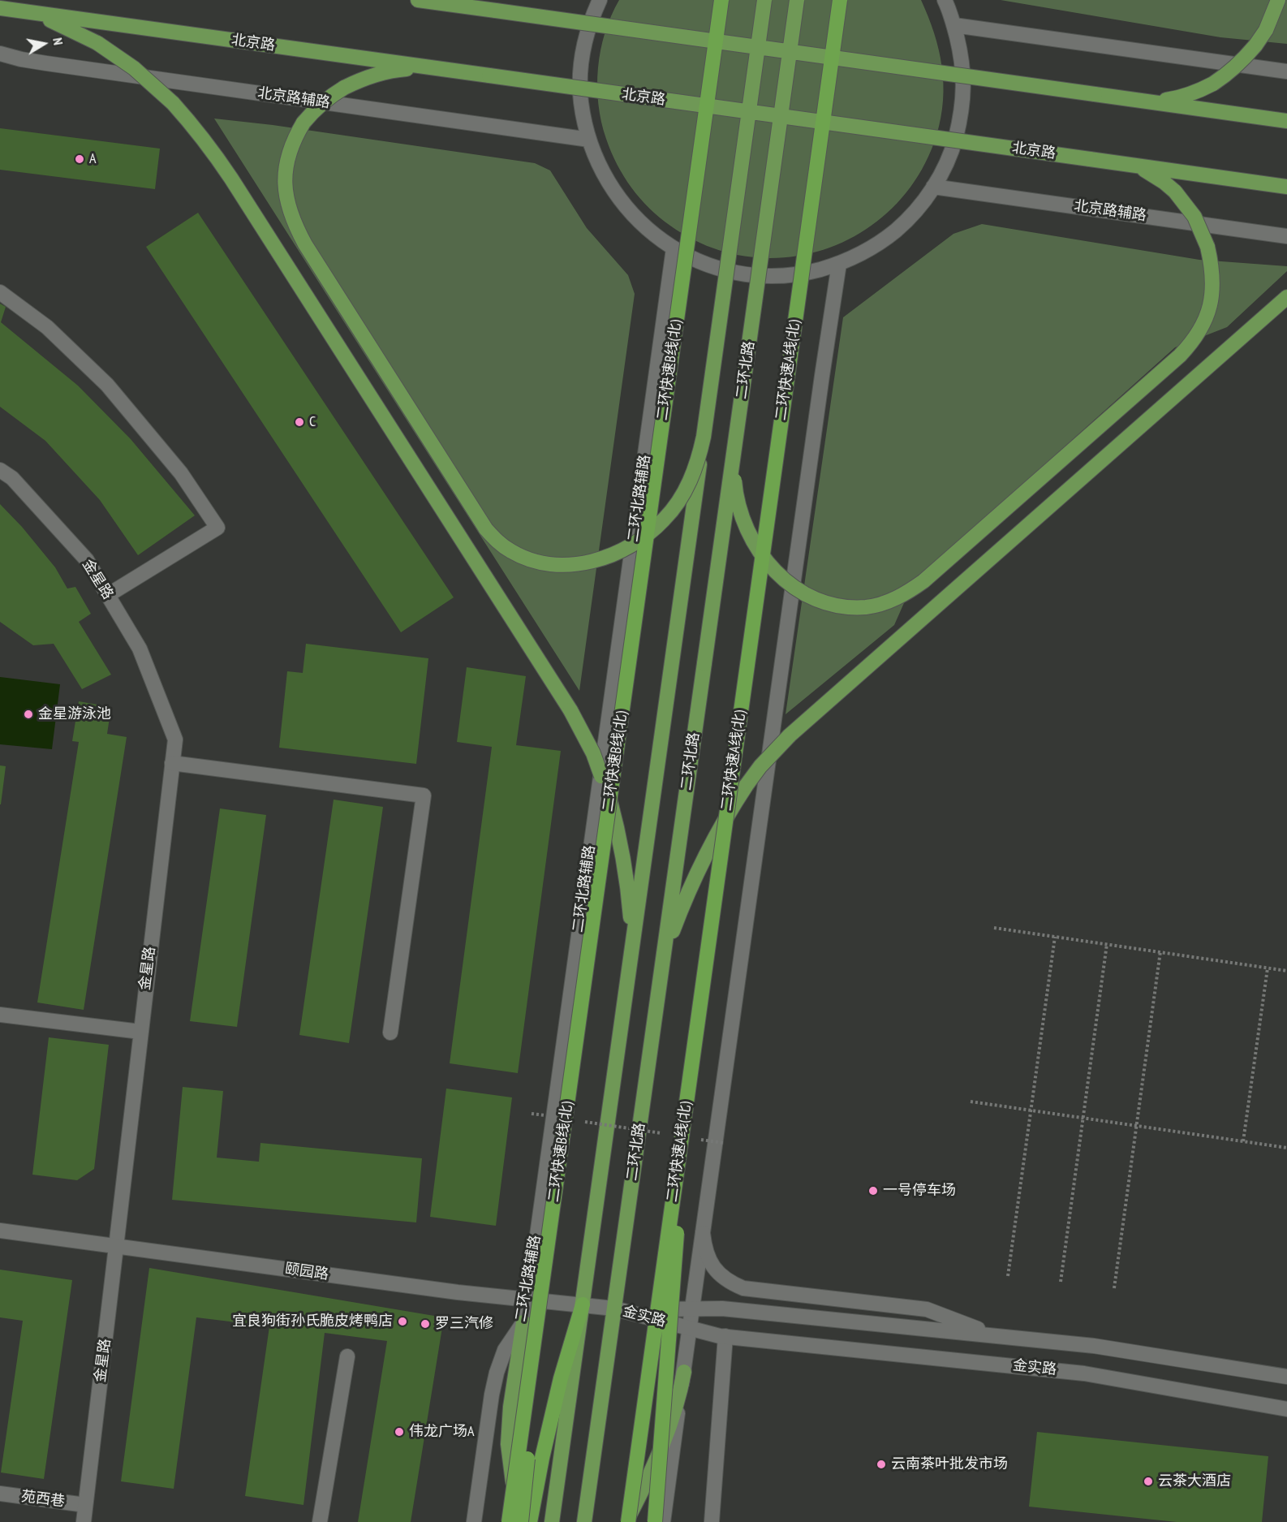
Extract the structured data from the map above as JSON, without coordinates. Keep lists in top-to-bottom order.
{
  "streets": {
    "highway": ["二环快速B线(北)", "二环快速A线(北)"],
    "main road": ["北京路", "二环北路"],
    "street": [
      "北京路辅路",
      "二环北路辅路",
      "金星路",
      "颐园路",
      "金实路",
      "苑西巷"
    ]
  },
  "crossings": [
    ["二环北路", "颐园路"],
    ["二环北路", "金实路"],
    ["二环北路辅路", "颐园路"],
    ["金星路", "颐园路"],
    ["金星路", "苑西巷"],
    ["颐园路", "金实路"]
  ],
  "places": [
    "A",
    "C",
    "金星游泳池",
    "一号停车场",
    "宜良狗街孙氏脆皮烤鸭店",
    "罗三汽修",
    "伟龙广场A",
    "云南茶叶批发市场",
    "云茶大酒店"
  ],
  "north": "right"
}
